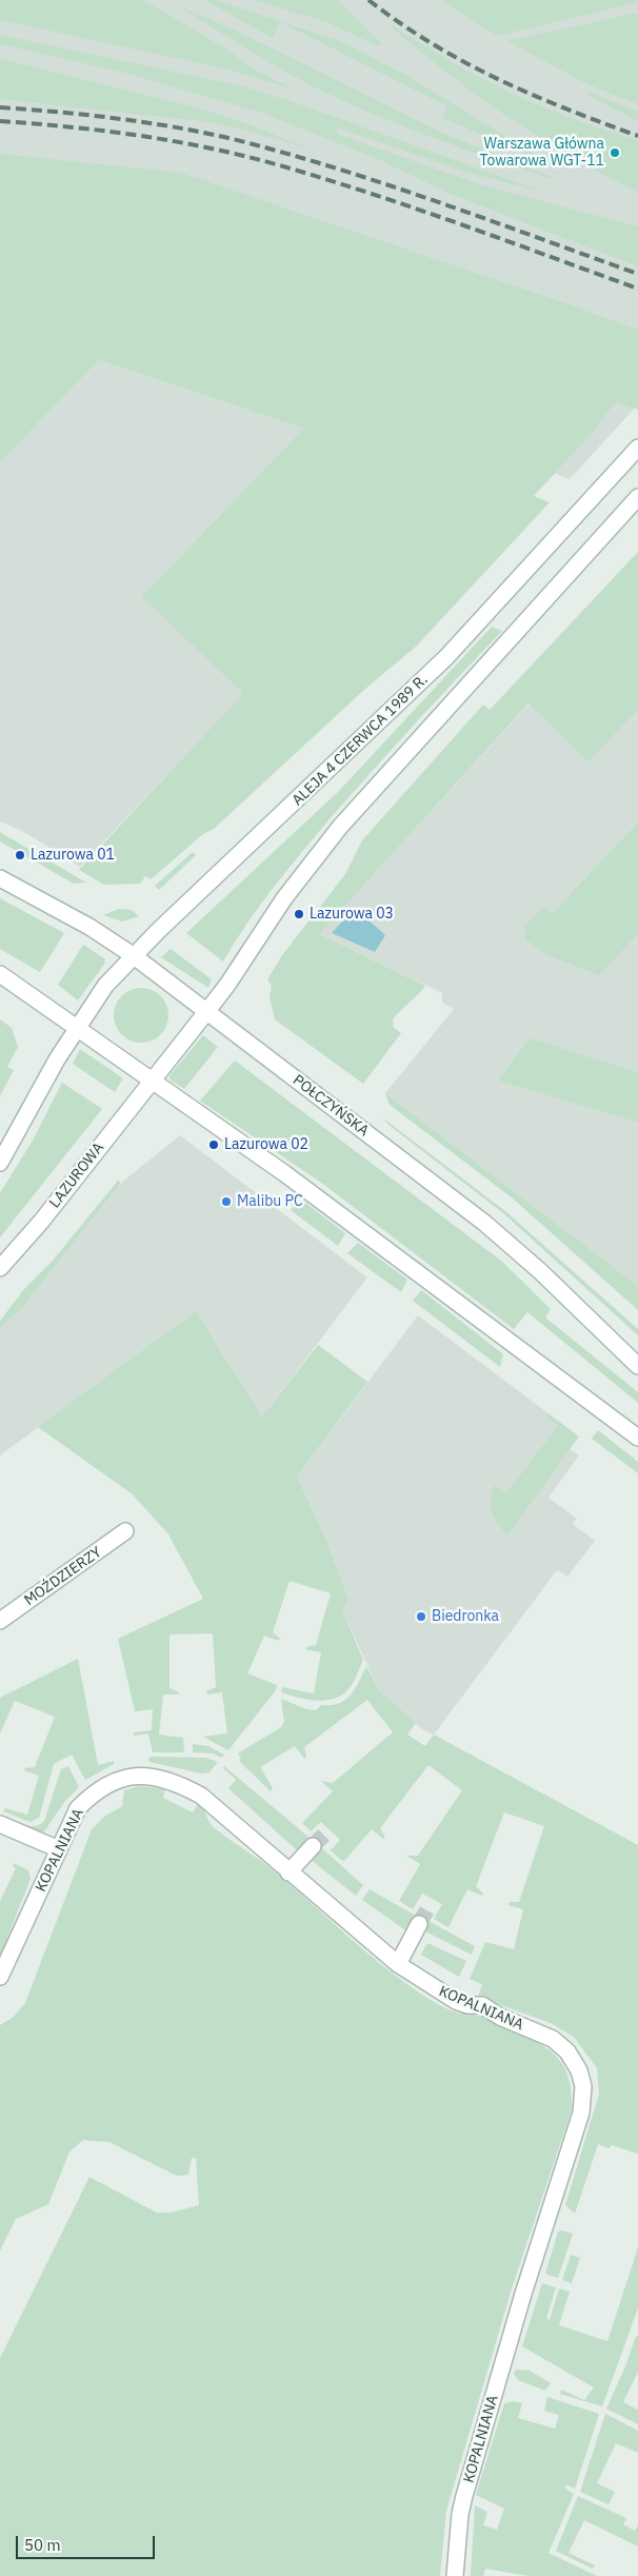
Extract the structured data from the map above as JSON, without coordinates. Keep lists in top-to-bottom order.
{
  "streets": {
    "main road": [
      "ALEJA 4 CZERWCA 1989 R.",
      "POŁCZYŃSKA",
      "LAZUROWA",
      "MOŹDZIERZY",
      "KOPALNIANA"
    ]
  },
  "crossings": [
    ["ALEJA 4 CZERWCA 1989 R.", "POŁCZYŃSKA"]
  ],
  "places": [
    "Warszawa Główna Towarowa WGT-11",
    "Lazurowa 01",
    "Lazurowa 03",
    "Lazurowa 02",
    "Malibu PC",
    "Biedronka"
  ],
  "scale_bar": "50 m"
}
